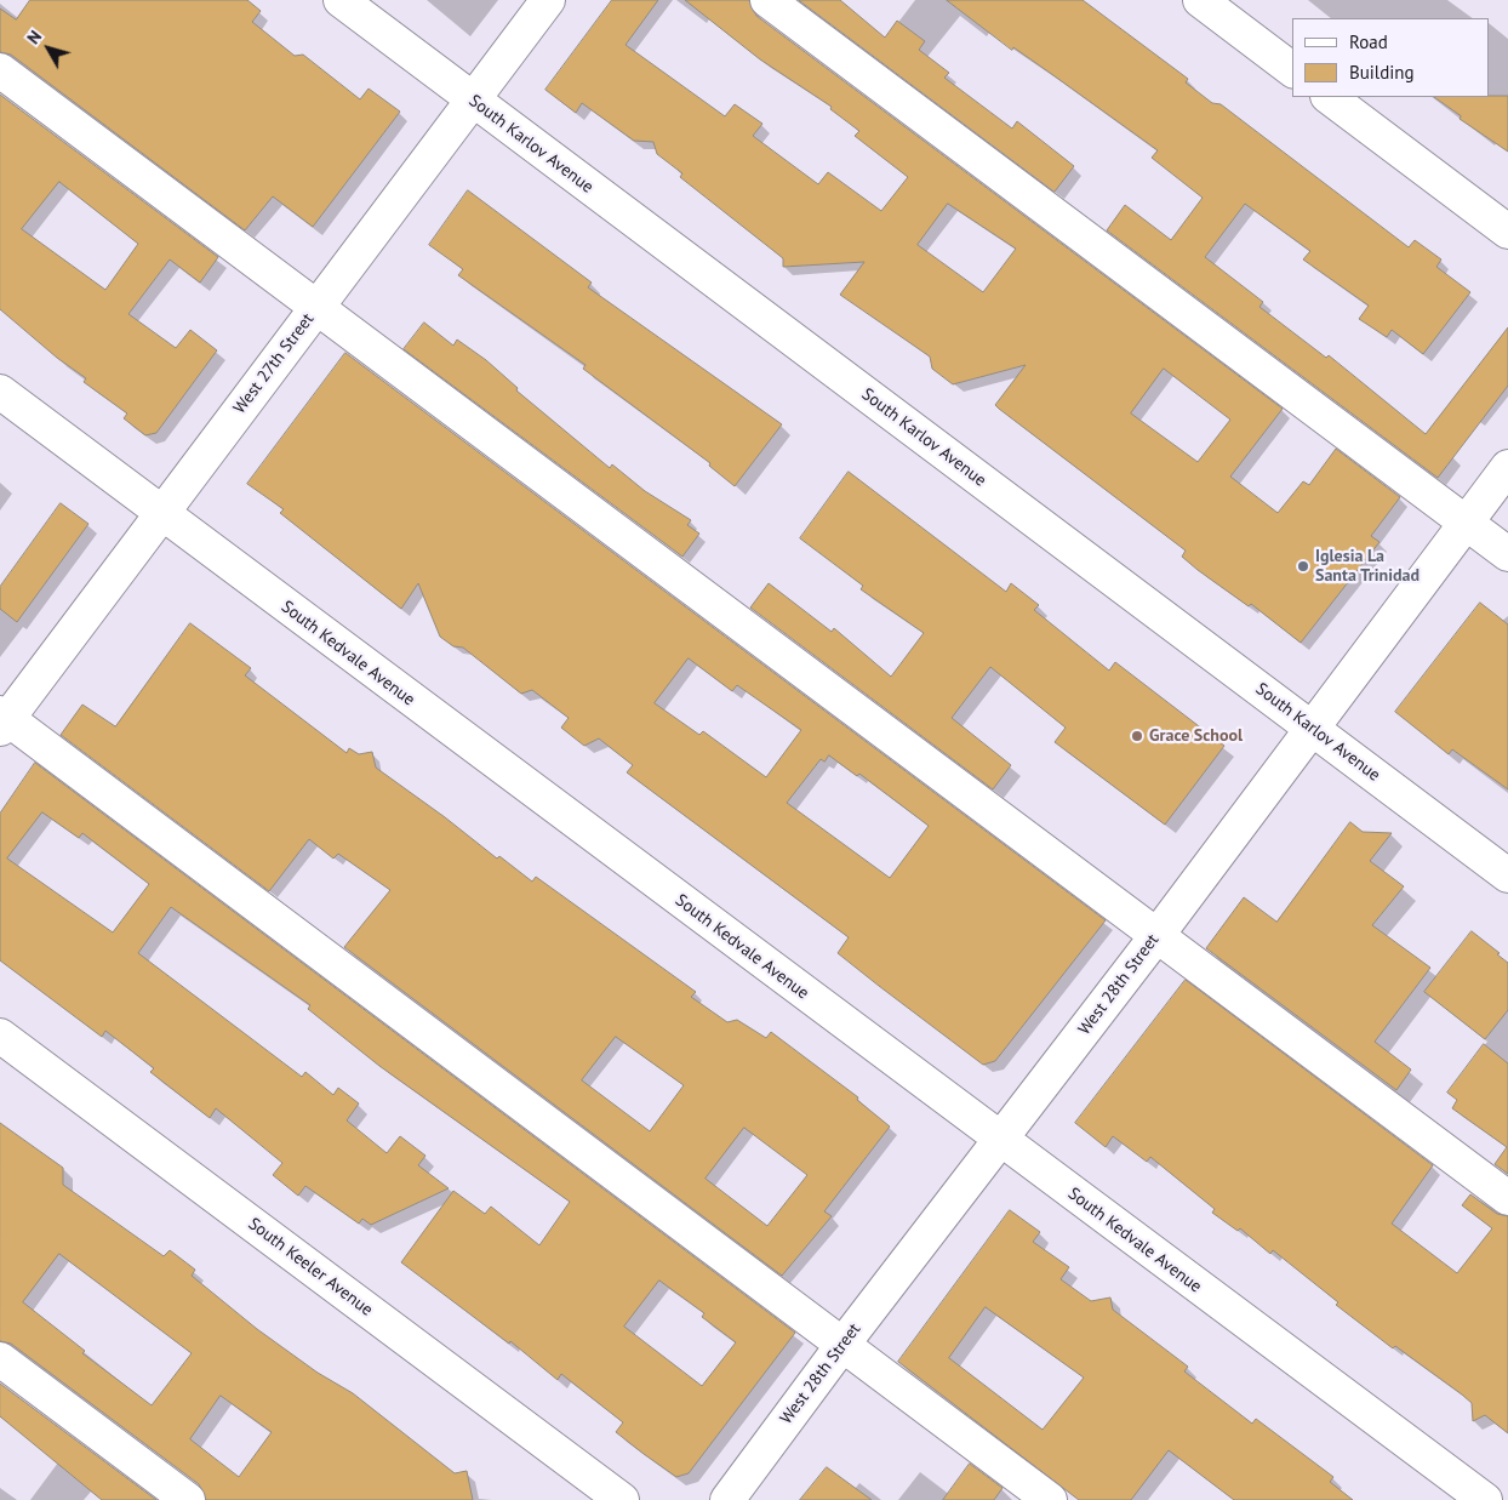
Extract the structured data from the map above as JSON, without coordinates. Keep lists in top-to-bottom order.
{
  "streets": {
    "street": [
      "South Karlov Avenue",
      "West 27th Street",
      "South Kedvale Avenue",
      "West 28th Street",
      "South Keeler Avenue"
    ]
  },
  "crossings": [
    ["South Karlov Avenue", "West 27th Street"],
    ["South Karlov Avenue", "West 28th Street"],
    ["West 27th Street", "South Kedvale Avenue"],
    ["South Kedvale Avenue", "West 28th Street"]
  ],
  "places": ["Iglesia La Santa Trinidad", "Grace School"],
  "legend": ["Road", "Building"],
  "north": "top left"
}
